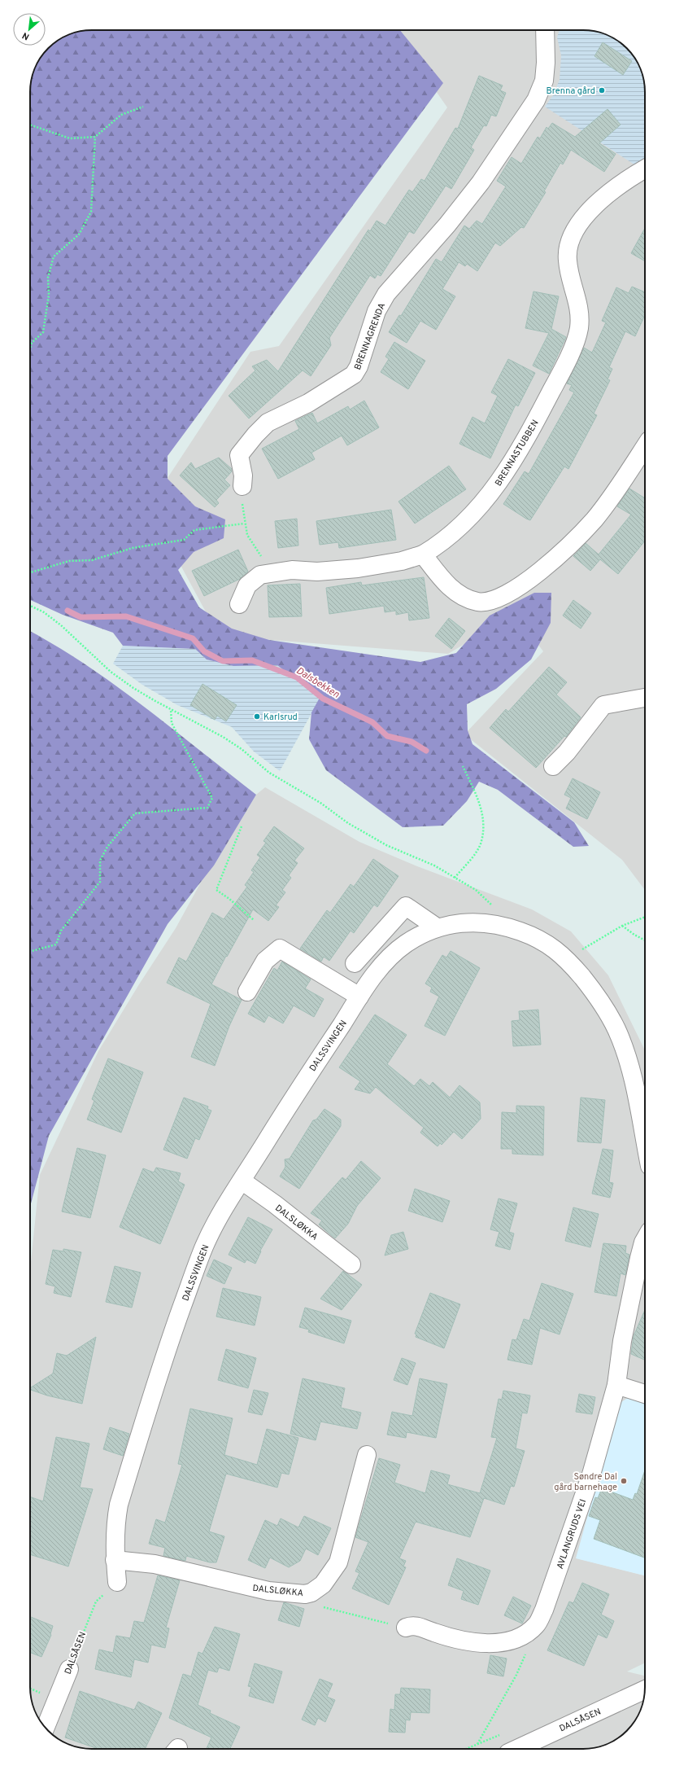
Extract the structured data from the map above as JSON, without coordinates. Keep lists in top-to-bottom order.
{
  "streets": {
    "street": [
      "BRENNAGRENDA",
      "BRENNASTUBBEN",
      "DALSSVINGEN",
      "DALSLØKKA",
      "AVLANGRUDS VEI",
      "DALSÅSEN"
    ]
  },
  "crossings": [
    ["DALSSVINGEN", "DALSLØKKA"],
    ["DALSSVINGEN", "DALSÅSEN"]
  ],
  "water": ["Dalsbekken"],
  "places": ["Brenna gård", "Karlsrud", "Søndre Dal gård barnehage"],
  "north": "bottom left"
}
